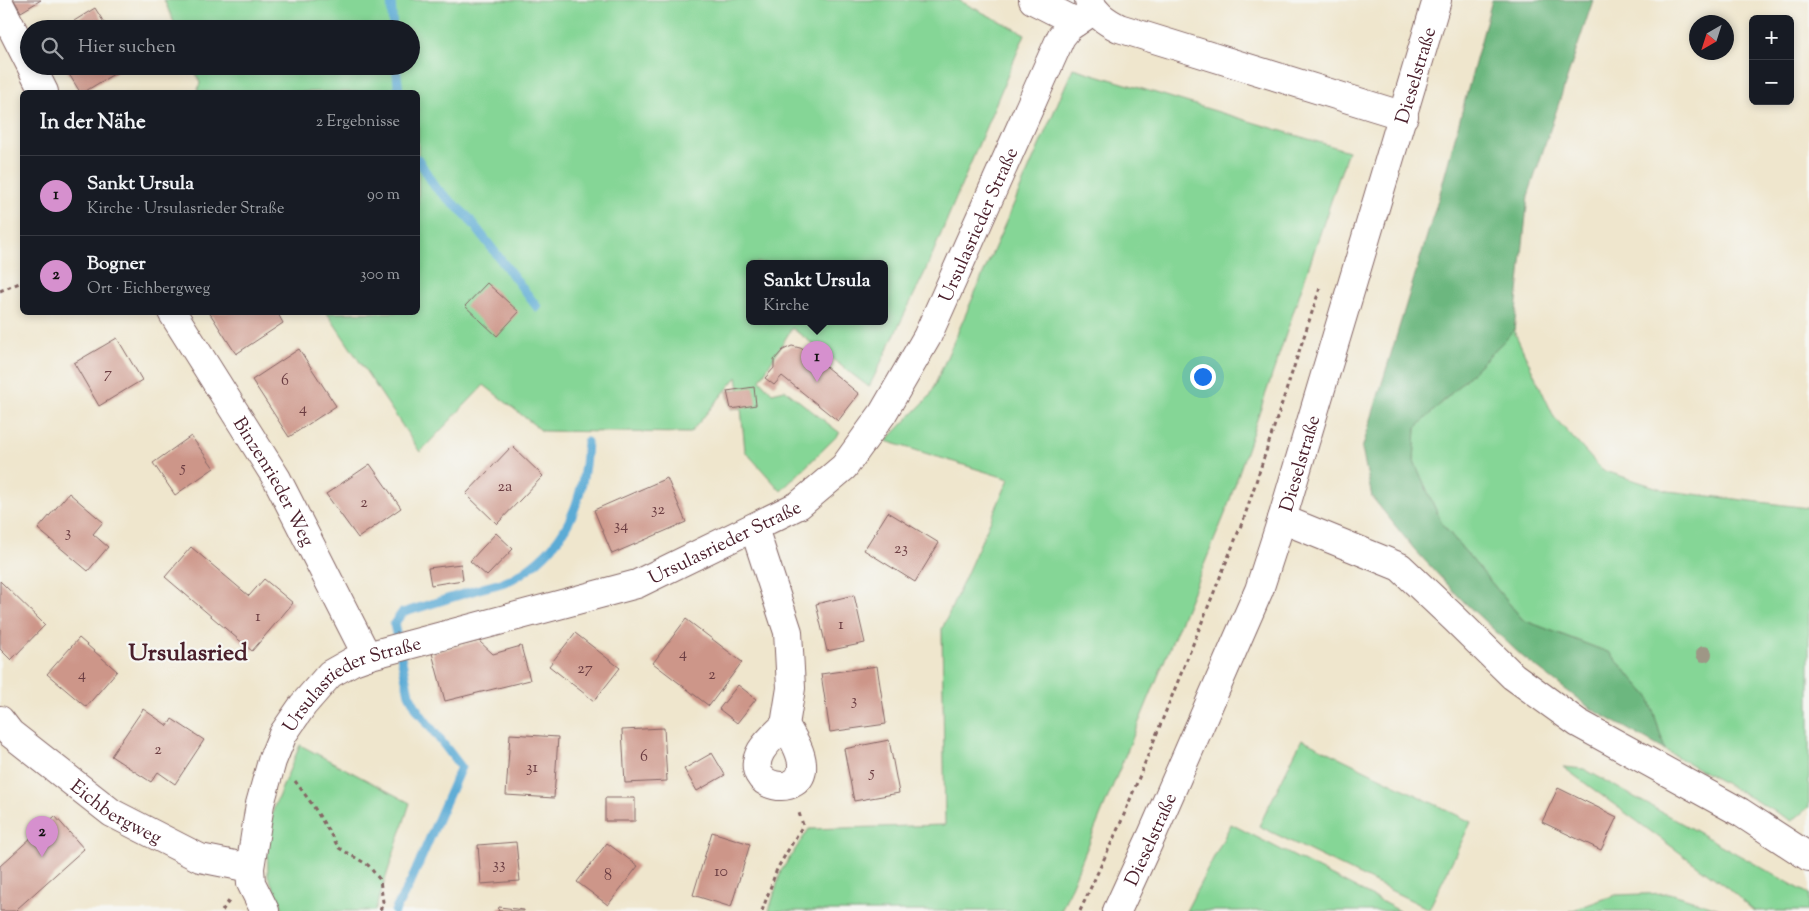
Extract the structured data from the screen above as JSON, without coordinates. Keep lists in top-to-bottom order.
{
  "streets": {
    "street": [
      "Dieselstraße",
      "Ursulasrieder Straße",
      "Binzenrieder Weg",
      "Eichbergweg"
    ]
  },
  "crossings": [
    ["Ursulasrieder Straße", "Binzenrieder Weg"],
    ["Ursulasrieder Straße", "Eichbergweg"]
  ],
  "districts": ["Ursulasried"],
  "house_numbers": [
    "7",
    "6",
    "4",
    "5",
    "2a",
    "2",
    "32",
    "34",
    "3",
    "23",
    "1",
    "1",
    "4",
    "27",
    "4",
    "2",
    "3",
    "2",
    "6",
    "31",
    "5",
    "33",
    "10",
    "8"
  ],
  "north": "bottom left",
  "page": {
    "map_buttons": ["+", "−"],
    "search": "Hier suchen",
    "heading": ["In der Nähe", "2 Ergebnisse"],
    "list": [
      {
        "mark": "1",
        "name": "Sankt Ursula",
        "note": "Kirche · Ursulasrieder Straße",
        "value": "90 m"
      },
      {
        "mark": "2",
        "name": "Bogner",
        "note": "Ort · Eichbergweg",
        "value": "300 m"
      }
    ],
    "popup": ["Sankt Ursula", "Kirche"],
    "pins": ["1", "2"]
  }
}
